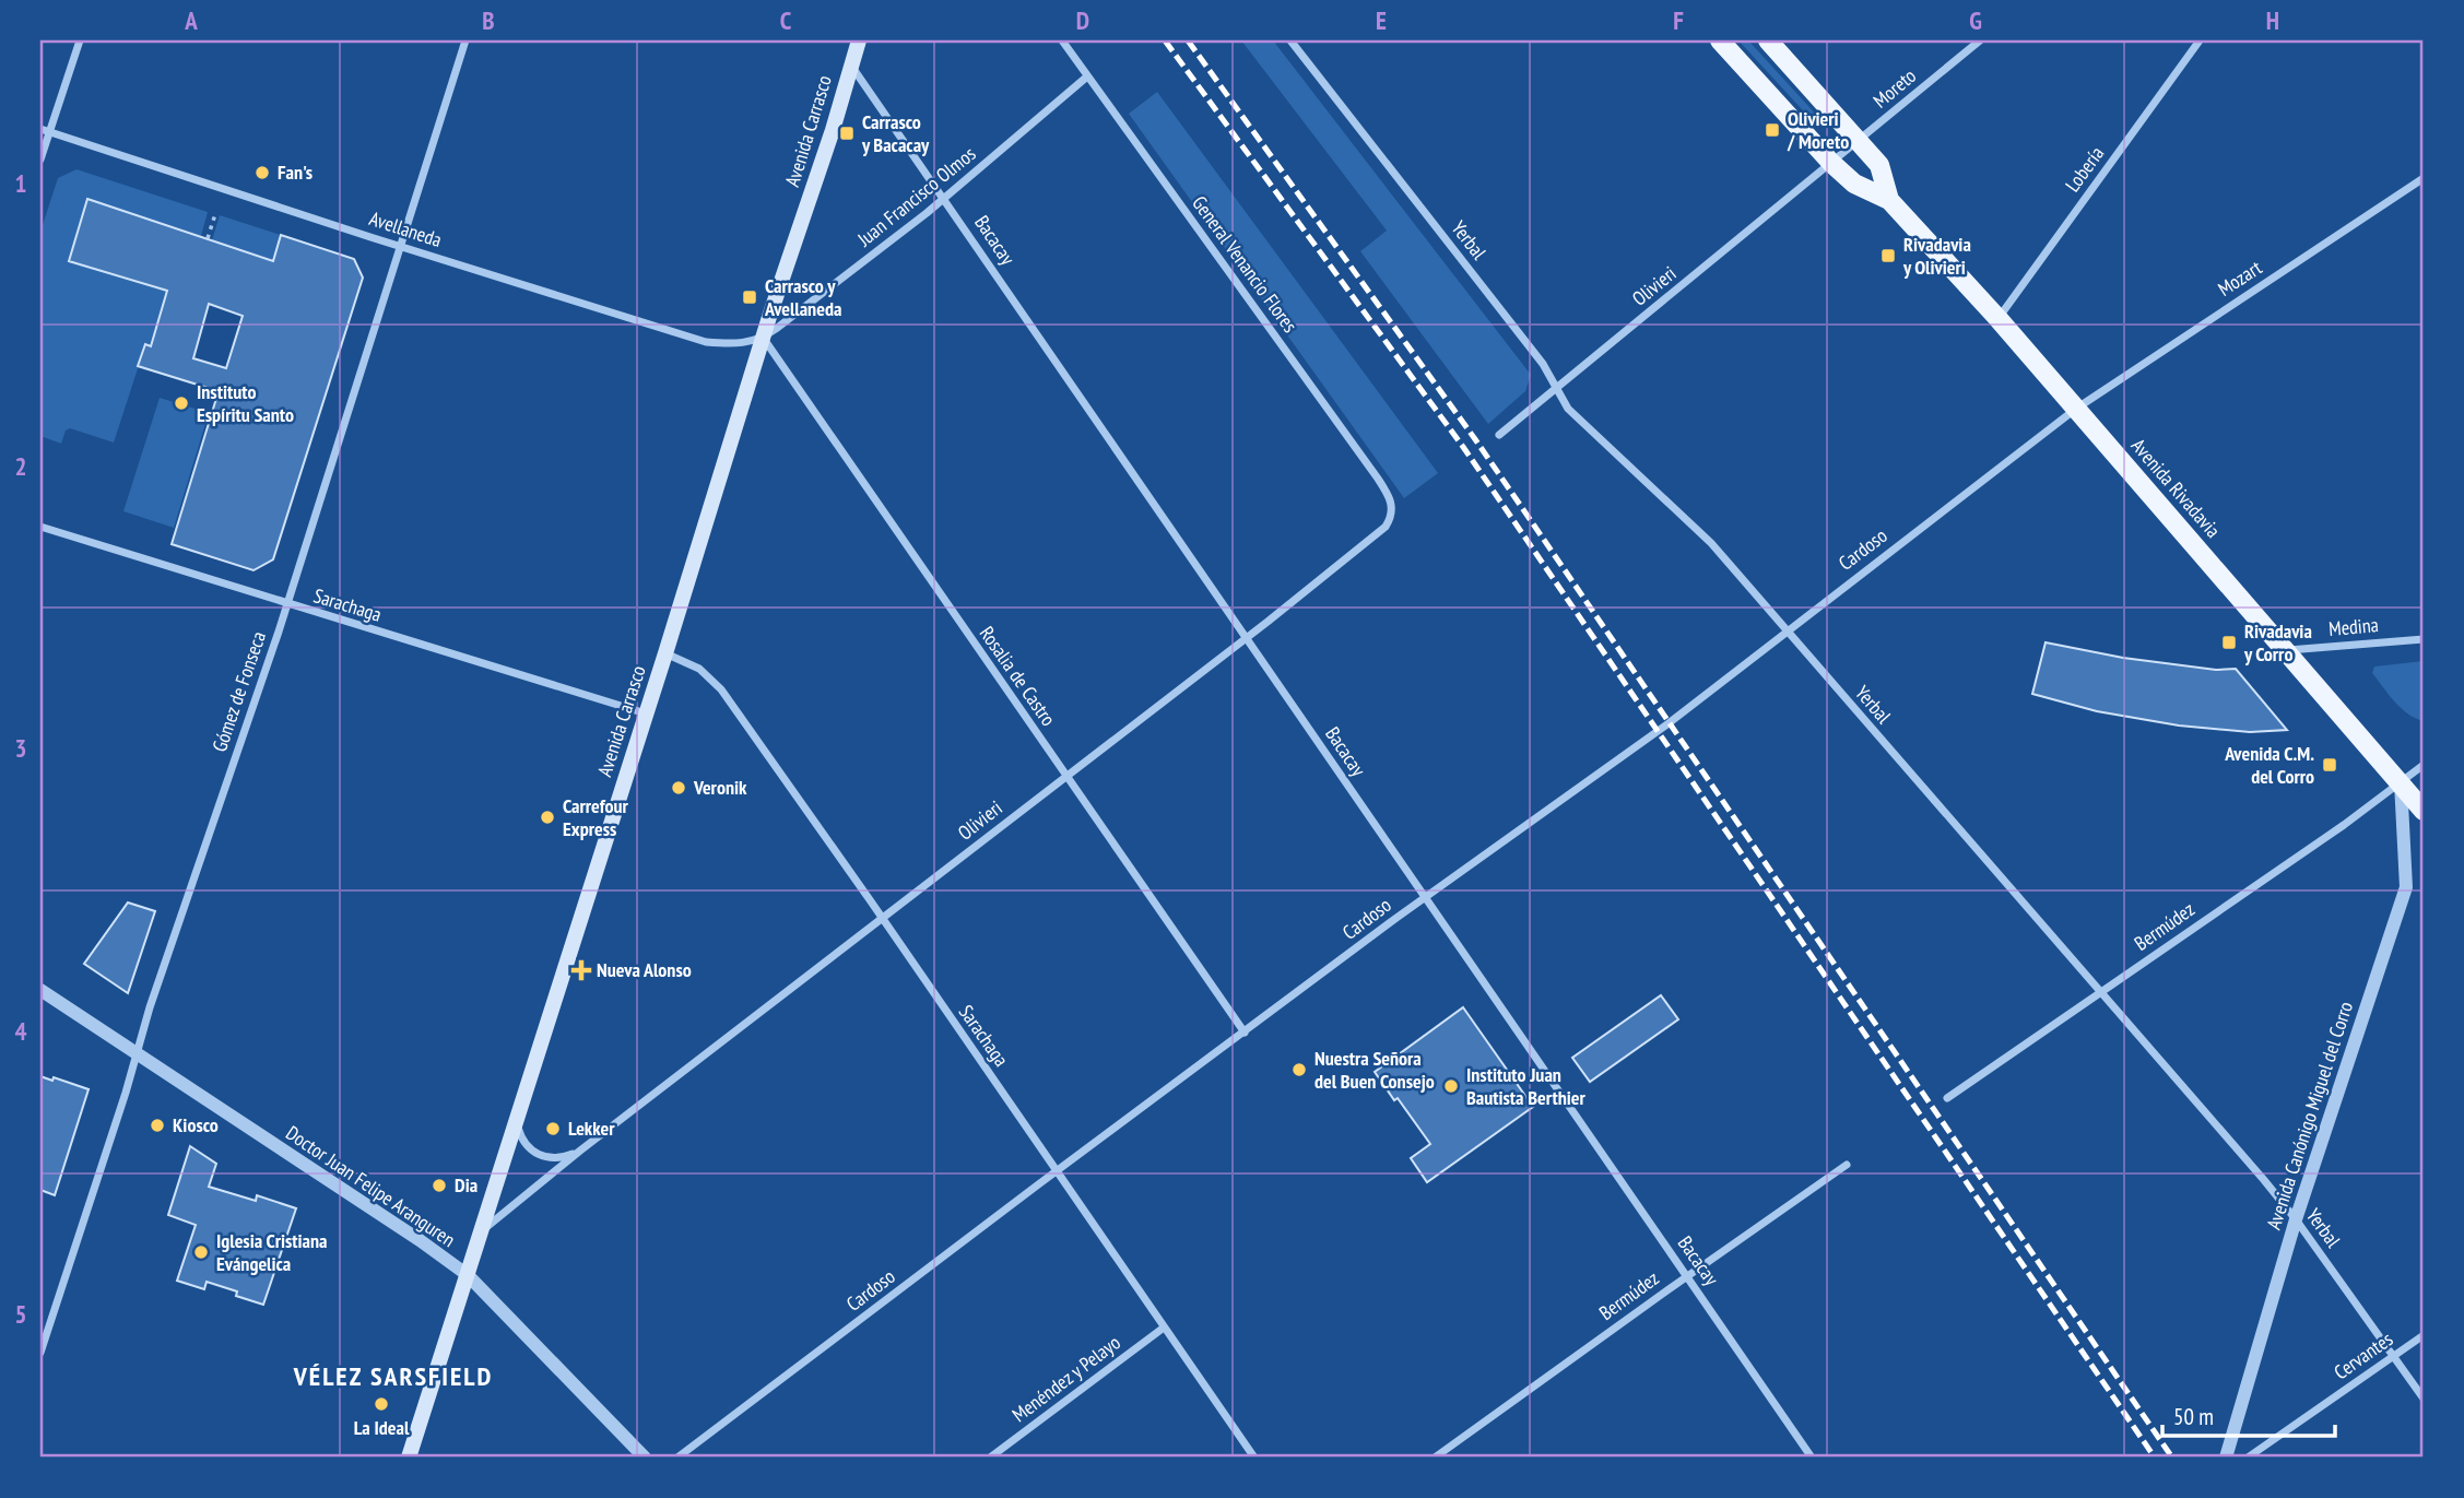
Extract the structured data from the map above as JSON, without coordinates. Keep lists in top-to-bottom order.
{
  "streets": {
    "main road": ["Avenida Carrasco", "Avenida Rivadavia"],
    "street": [
      "Moreto",
      "Lobería",
      "Juan Francisco Olmos",
      "Avellaneda",
      "Bacacay",
      "Yerbal",
      "General Venancio Flores",
      "Mozart",
      "Olivieri",
      "Cardoso",
      "Sarachaga",
      "Medina",
      "Rosalia de Castro",
      "Gómez de Fonseca",
      "Bermúdez",
      "Avenida Canónigo Miguel del Corro",
      "Doctor Juan Felipe Aranguren",
      "Cervantes",
      "Menéndez y Pelayo"
    ]
  },
  "crossings": [
    ["Moreto", "Olivieri"],
    ["Moreto", "Avenida Rivadavia"],
    ["Avenida Carrasco", "Juan Francisco Olmos"],
    ["Avenida Carrasco", "Avellaneda"],
    ["Avenida Carrasco", "Bacacay"],
    ["Avenida Carrasco", "Olivieri"],
    ["Avenida Carrasco", "Sarachaga"],
    ["Avenida Carrasco", "Rosalia de Castro"],
    ["Avenida Carrasco", "Doctor Juan Felipe Aranguren"],
    ["Lobería", "Avenida Rivadavia"],
    ["Juan Francisco Olmos", "Avellaneda"],
    ["Juan Francisco Olmos", "Bacacay"],
    ["Juan Francisco Olmos", "General Venancio Flores"],
    ["Juan Francisco Olmos", "Rosalia de Castro"],
    ["Avellaneda", "Rosalia de Castro"],
    ["Avellaneda", "Gómez de Fonseca"],
    ["Bacacay", "Olivieri"],
    ["Bacacay", "Cardoso"],
    ["Bacacay", "Bermúdez"],
    ["Yerbal", "Olivieri"],
    ["Yerbal", "Cardoso"],
    ["Yerbal", "Bermúdez"],
    ["Yerbal", "Avenida Canónigo Miguel del Corro"],
    ["Yerbal", "Cervantes"],
    ["General Venancio Flores", "Olivieri"],
    ["Mozart", "Avenida Rivadavia"],
    ["Mozart", "Cardoso"],
    ["Olivieri", "Avenida Rivadavia"],
    ["Olivieri", "Sarachaga"],
    ["Olivieri", "Rosalia de Castro"],
    ["Avenida Rivadavia", "Cardoso"],
    ["Avenida Rivadavia", "Medina"],
    ["Avenida Rivadavia", "Bermúdez"],
    ["Avenida Rivadavia", "Avenida Canónigo Miguel del Corro"],
    ["Cardoso", "Sarachaga"],
    ["Cardoso", "Rosalia de Castro"],
    ["Sarachaga", "Gómez de Fonseca"],
    ["Sarachaga", "Menéndez y Pelayo"],
    ["Gómez de Fonseca", "Doctor Juan Felipe Aranguren"],
    ["Bermúdez", "Avenida Canónigo Miguel del Corro"]
  ],
  "districts": ["VÉLEZ SARSFIELD"],
  "places": {
    "transit": [
      "Olivieri / Moreto",
      "Carrasco y Bacacay",
      "Rivadavia y Olivieri",
      "Carrasco y Avellaneda",
      "Rivadavia y Corro",
      "Avenida C.M. del Corro"
    ],
    "other": [
      "Fan's",
      "Instituto Espíritu Santo",
      "Veronik",
      "Carrefour Express",
      "Nuestra Señora del Buen Consejo",
      "Instituto Juan Bautista Berthier",
      "Kiosco",
      "Lekker",
      "Dia",
      "Iglesia Cristiana Evángelica",
      "La Ideal"
    ],
    "health": ["Nueva Alonso"]
  },
  "scale_bar": "50 m",
  "grid": {
    "columns": [
      "A",
      "B",
      "C",
      "D",
      "E",
      "F",
      "G",
      "H"
    ],
    "rows": [
      "1",
      "2",
      "3",
      "4",
      "5"
    ]
  }
}
